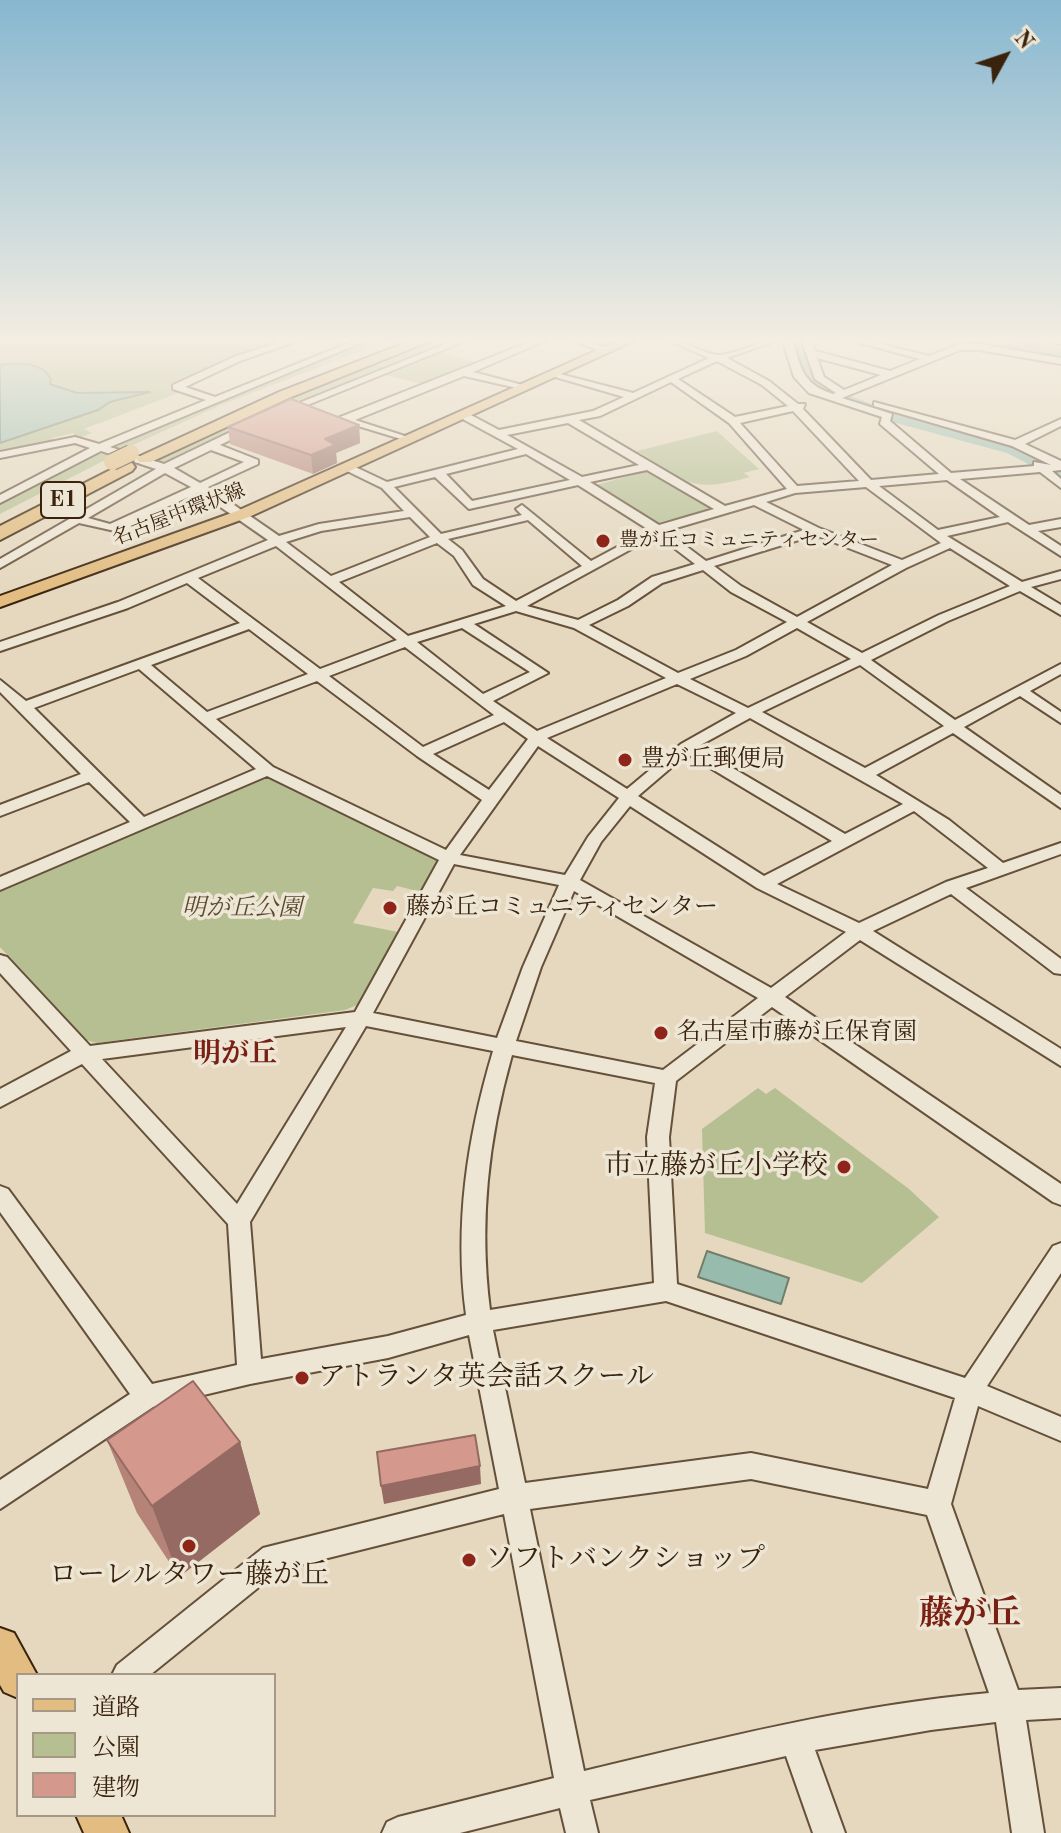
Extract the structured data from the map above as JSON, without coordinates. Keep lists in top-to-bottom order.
{
  "streets": {
    "highway": ["E1"],
    "main road": ["名古屋中環状線"]
  },
  "districts": ["明が丘", "藤が丘"],
  "parks": ["明が丘公園"],
  "places": [
    "豊が丘コミュニティセンター",
    "豊が丘郵便局",
    "藤が丘コミュニティセンター",
    "名古屋市藤が丘保育園",
    "市立藤が丘小学校",
    "アトランタ英会話スクール",
    "ローレルタワー藤が丘",
    "ソフトバンクショップ"
  ],
  "legend": ["道路", "公園", "建物"],
  "north": "top right"
}
